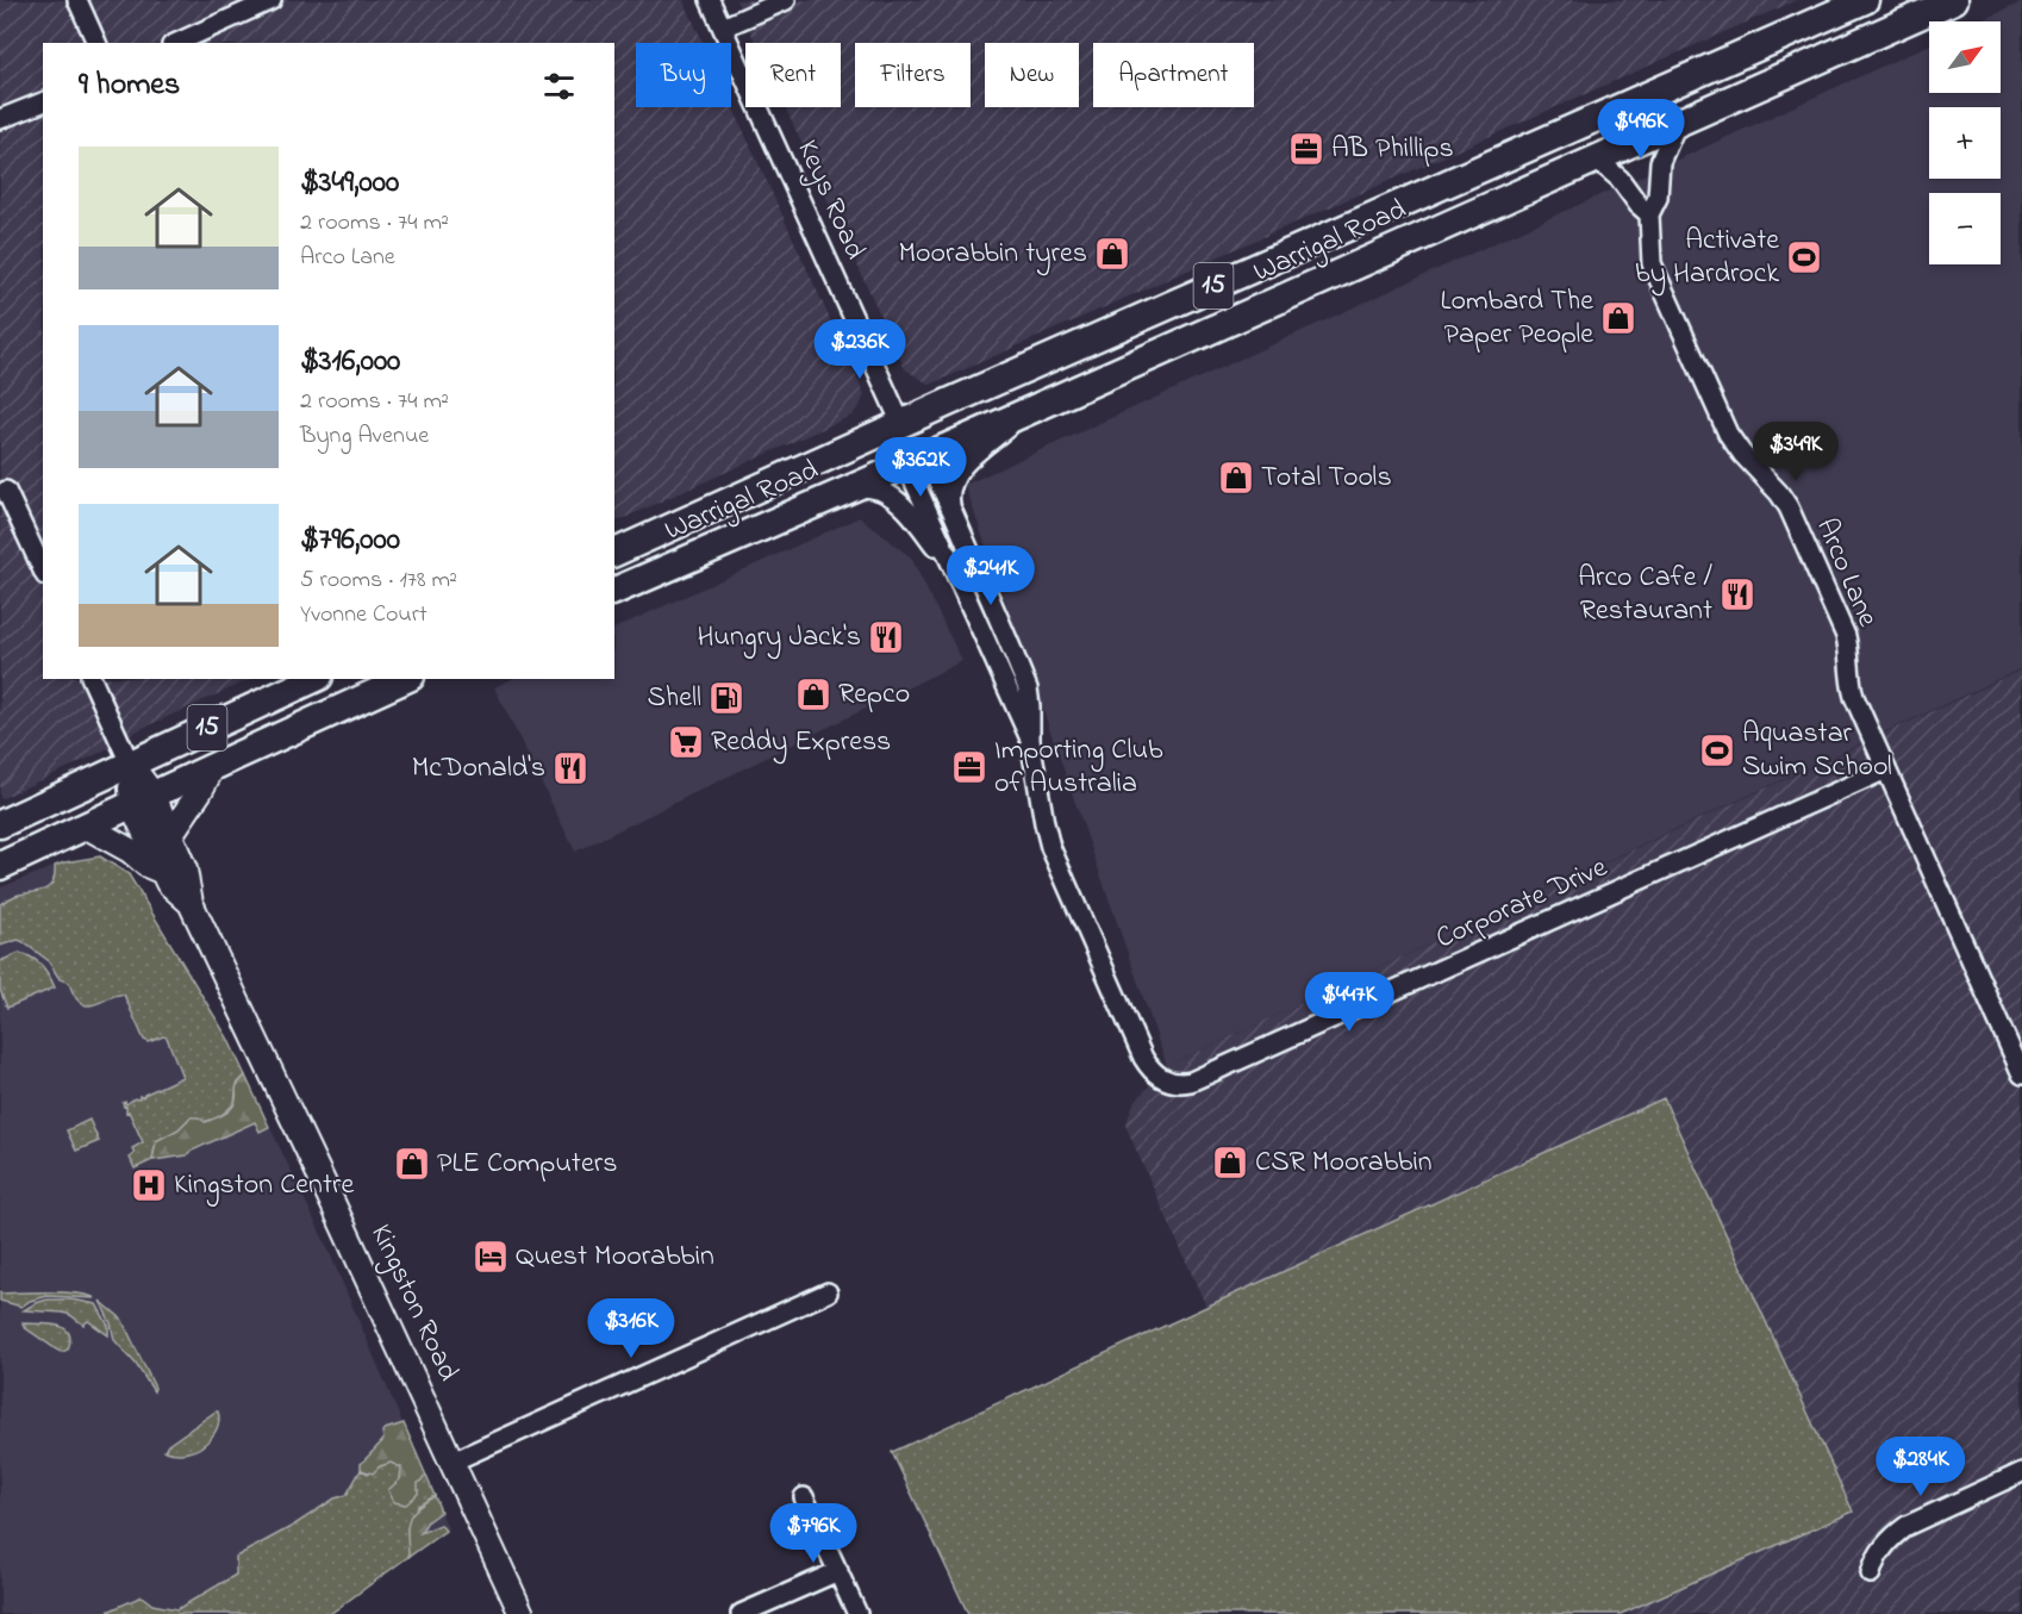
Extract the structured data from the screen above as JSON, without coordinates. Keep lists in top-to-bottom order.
{
  "streets": {
    "highway": ["Warrigal Road", "15"],
    "main road": ["Kingston Road"],
    "street": ["Keys Road", "Arco Lane", "Corporate Drive"]
  },
  "crossings": [
    ["Keys Road", "Warrigal Road"],
    ["Warrigal Road", "Arco Lane"],
    ["Warrigal Road", "Corporate Drive"],
    ["15", "Kingston Road"],
    ["Arco Lane", "Corporate Drive"]
  ],
  "places": {
    "office": ["AB Phillips", "Importing Club of Australia"],
    "shop": [
      "Moorabbin tyres",
      "Lombard The Paper People",
      "Total Tools",
      "Repco",
      "CSR Moorabbin",
      "PLE Computers"
    ],
    "sports": ["Activate by Hardrock", "Aquastar Swim School"],
    "restaurant": ["Arco Cafe / Restaurant", "Hungry Jack's", "McDonald's"],
    "fuel station": ["Shell"],
    "supermarket": ["Reddy Express"],
    "hospital": ["Kingston Centre"],
    "hotel": ["Quest Moorabbin"]
  },
  "north": "top right",
  "page": {
    "map_buttons": ["+", "−"],
    "chip": [
      "Buy",
      "Rent",
      "Filters",
      "New",
      "Apartment"
    ],
    "heading": "9 homes",
    "price": [
      "$496K",
      "$236K",
      "$349K",
      "$362K",
      "$241K",
      "$447K",
      "$316K",
      "$284K",
      "$796K"
    ],
    "list": [
      {
        "name": "$349,000",
        "note": "2 rooms · 74 m² · Arco Lane"
      },
      {
        "name": "$316,000",
        "note": "2 rooms · 74 m² · Byng Avenue"
      },
      {
        "name": "$796,000",
        "note": "5 rooms · 178 m² · Yvonne Court"
      }
    ]
  }
}
